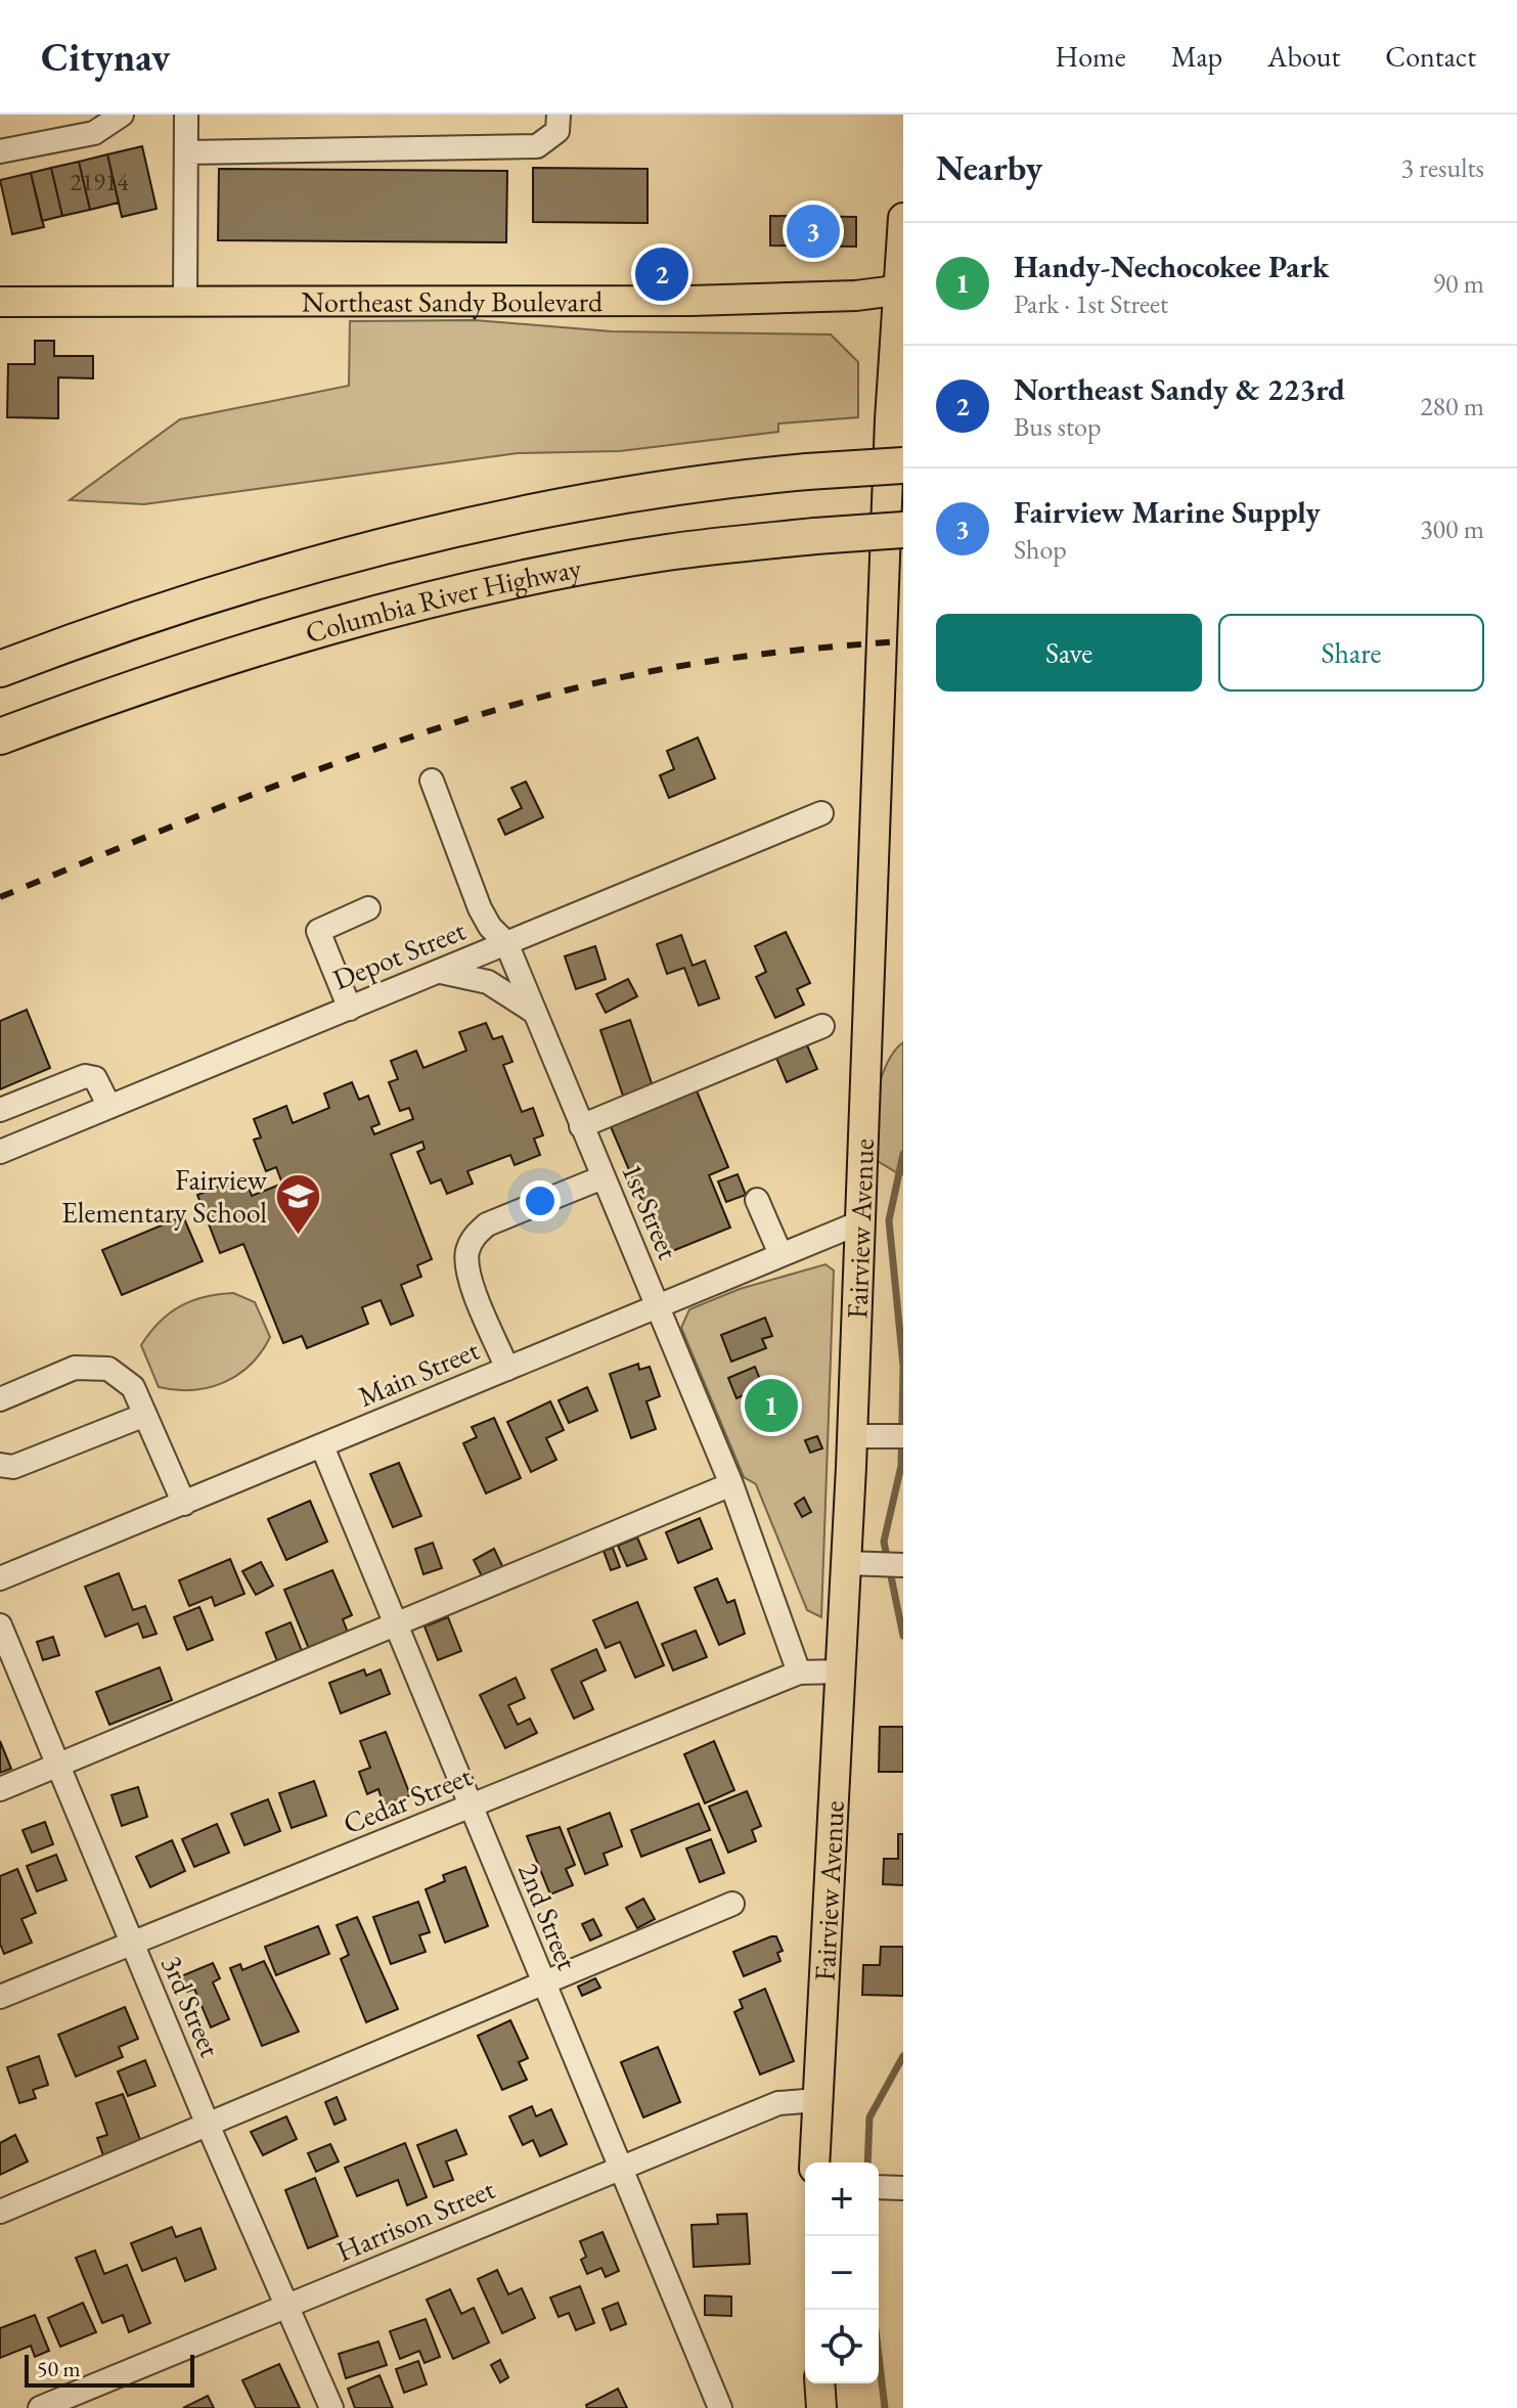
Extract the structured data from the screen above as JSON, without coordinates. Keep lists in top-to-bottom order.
{
  "streets": {
    "highway": ["Columbia River Highway"],
    "main road": ["Northeast Sandy Boulevard", "Fairview Avenue"],
    "street": [
      "Depot Street",
      "1st Street",
      "Main Street",
      "Cedar Street",
      "2nd Street",
      "3rd Street",
      "Harrison Street"
    ]
  },
  "crossings": [
    ["Northeast Sandy Boulevard", "Fairview Avenue"],
    ["Depot Street", "1st Street"],
    ["1st Street", "Main Street"],
    ["1st Street", "Cedar Street"],
    ["Fairview Avenue", "Main Street"],
    ["Fairview Avenue", "Cedar Street"],
    ["Fairview Avenue", "Harrison Street"],
    ["Main Street", "2nd Street"],
    ["Cedar Street", "2nd Street"],
    ["Cedar Street", "3rd Street"],
    ["2nd Street", "Harrison Street"],
    ["3rd Street", "Harrison Street"]
  ],
  "places": {
    "school or university": ["Fairview Elementary School"]
  },
  "house_numbers": ["21914"],
  "scale_bar": "50 m",
  "page": {
    "header": "Citynav",
    "nav": [
      "Home",
      "Map",
      "About",
      "Contact"
    ],
    "heading": ["Nearby", "3 results"],
    "pins": ["3", "2", "1"],
    "list": [
      {
        "mark": "1",
        "name": "Handy-Nechocokee Park",
        "note": "Park · 1st Street",
        "value": "90 m"
      },
      {
        "mark": "2",
        "name": "Northeast Sandy & 223rd",
        "note": "Bus stop",
        "value": "280 m"
      },
      {
        "mark": "3",
        "name": "Fairview Marine Supply",
        "note": "Shop",
        "value": "300 m"
      }
    ],
    "buttons": ["Save", "Share"],
    "map_buttons": ["+", "−"],
    "scale": "50 m"
  }
}
